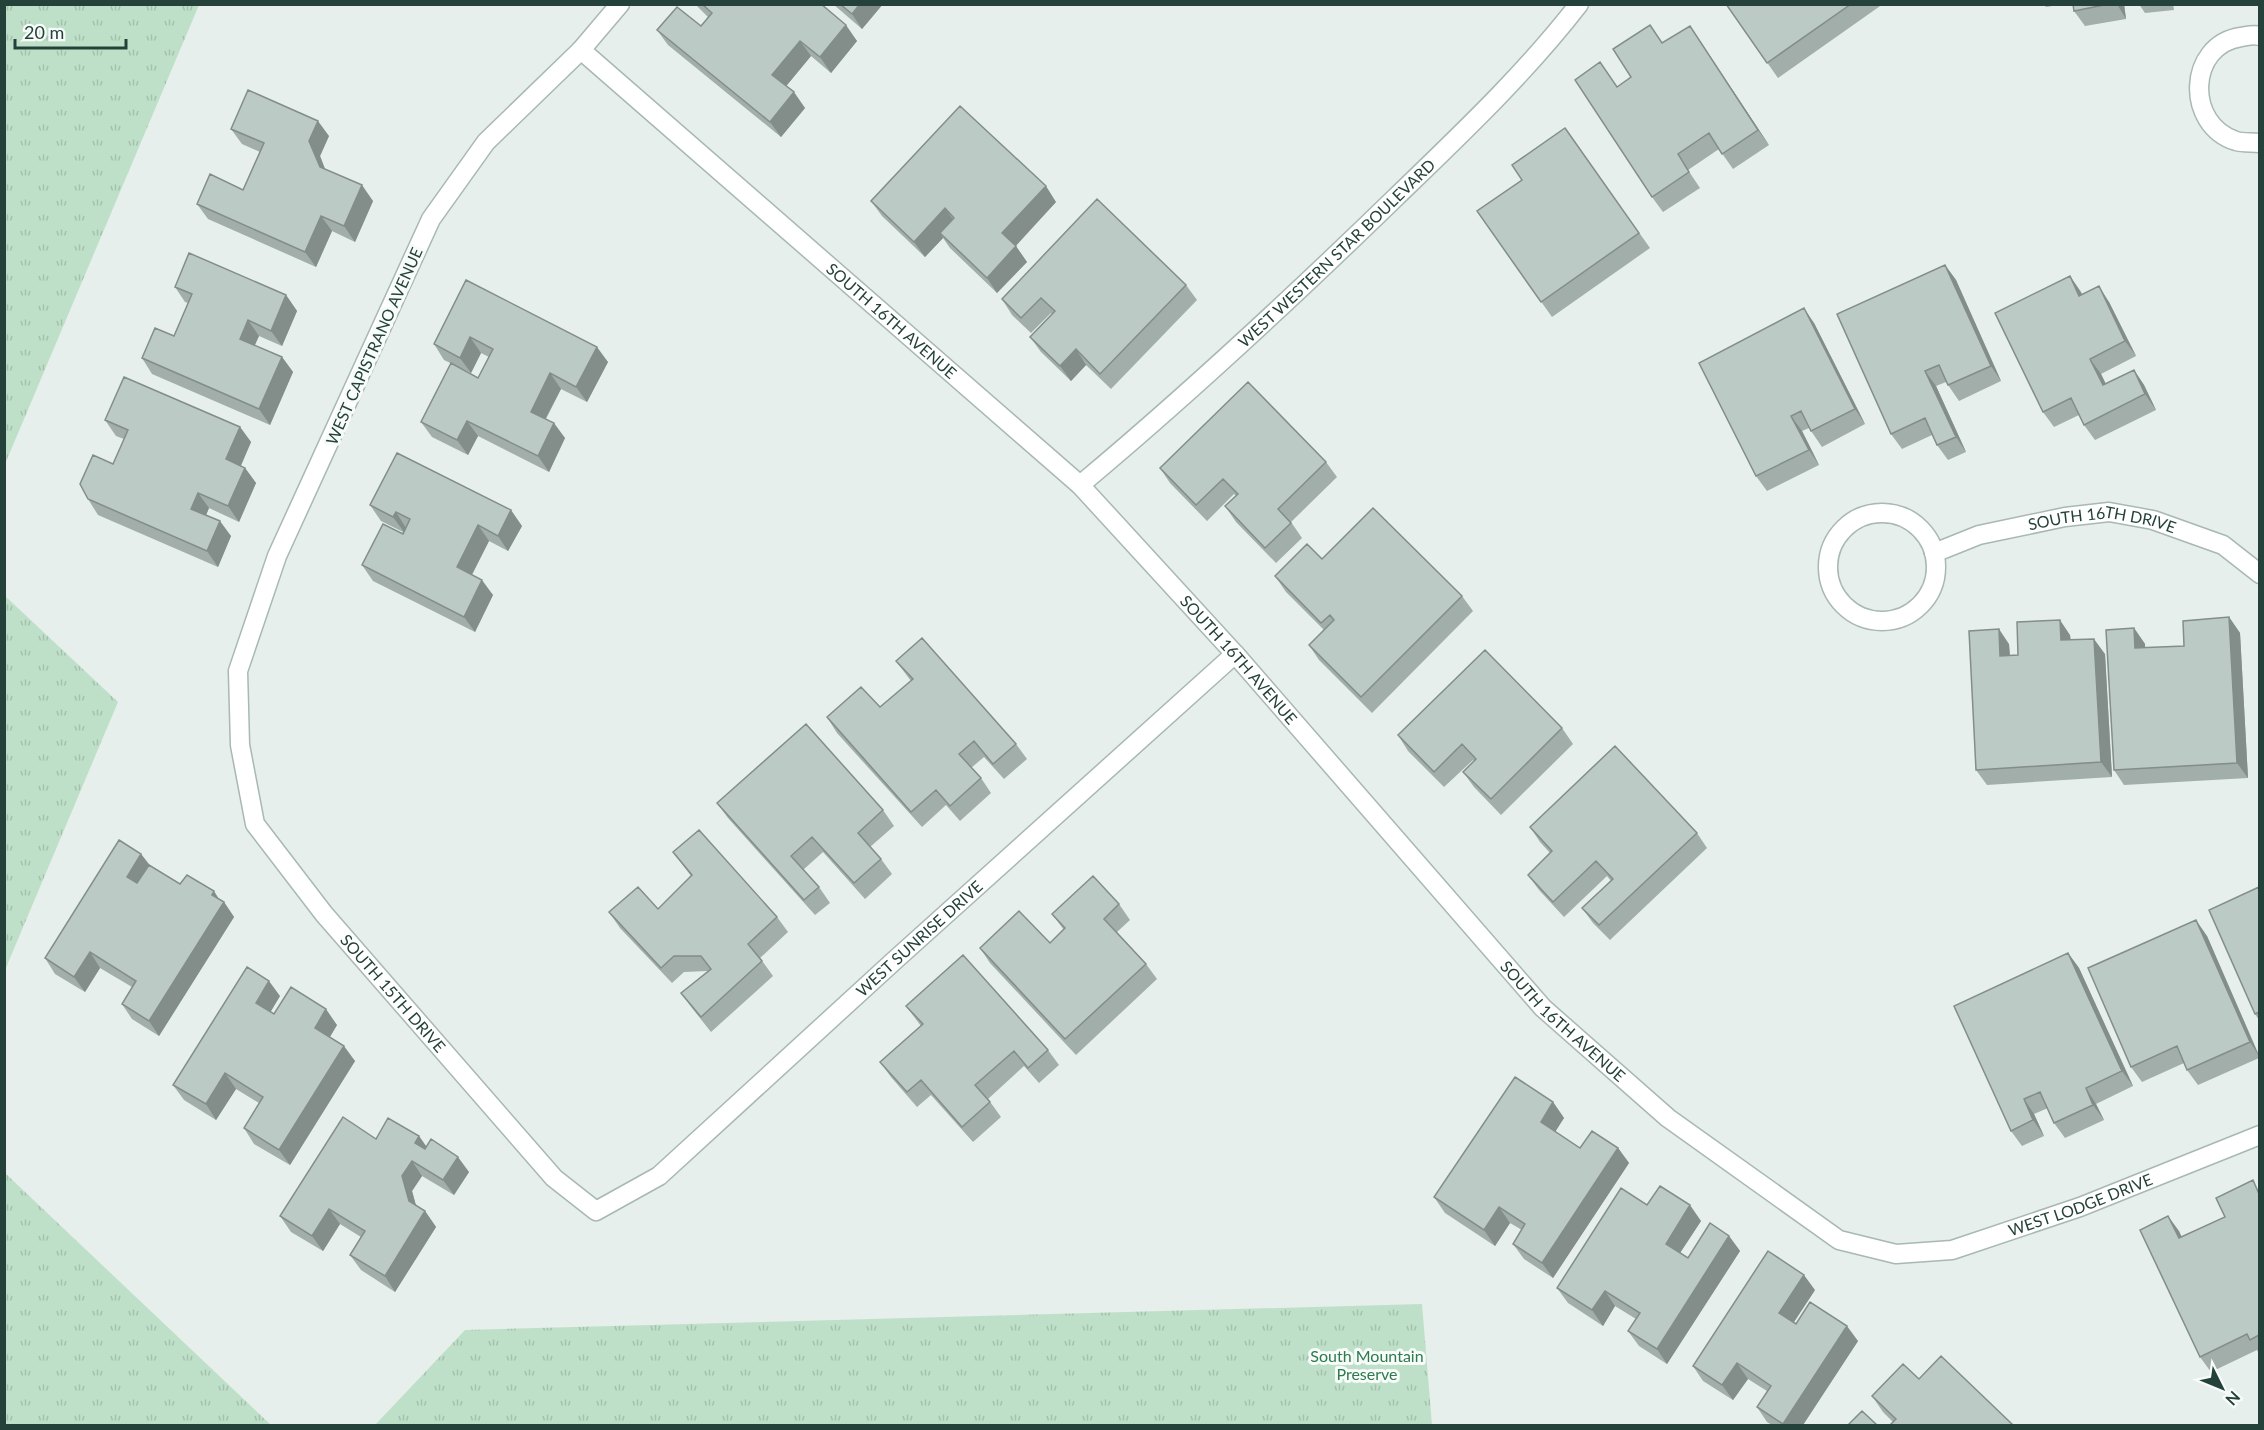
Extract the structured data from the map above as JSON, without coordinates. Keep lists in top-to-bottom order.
{
  "streets": {
    "street": [
      "WEST WESTERN STAR BOULEVARD",
      "SOUTH 16TH AVENUE",
      "WEST CAPISTRANO AVENUE",
      "SOUTH 16TH DRIVE",
      "WEST SUNRISE DRIVE",
      "SOUTH 15TH DRIVE",
      "WEST LODGE DRIVE"
    ]
  },
  "crossings": [
    ["WEST WESTERN STAR BOULEVARD", "SOUTH 16TH AVENUE"],
    ["SOUTH 16TH AVENUE", "WEST CAPISTRANO AVENUE"],
    ["SOUTH 16TH AVENUE", "WEST SUNRISE DRIVE"],
    ["SOUTH 16TH AVENUE", "WEST LODGE DRIVE"],
    ["WEST CAPISTRANO AVENUE", "SOUTH 15TH DRIVE"],
    ["WEST SUNRISE DRIVE", "SOUTH 15TH DRIVE"]
  ],
  "parks": ["South Mountain Preserve"],
  "scale_bar": "20 m",
  "north": "bottom right"
}
